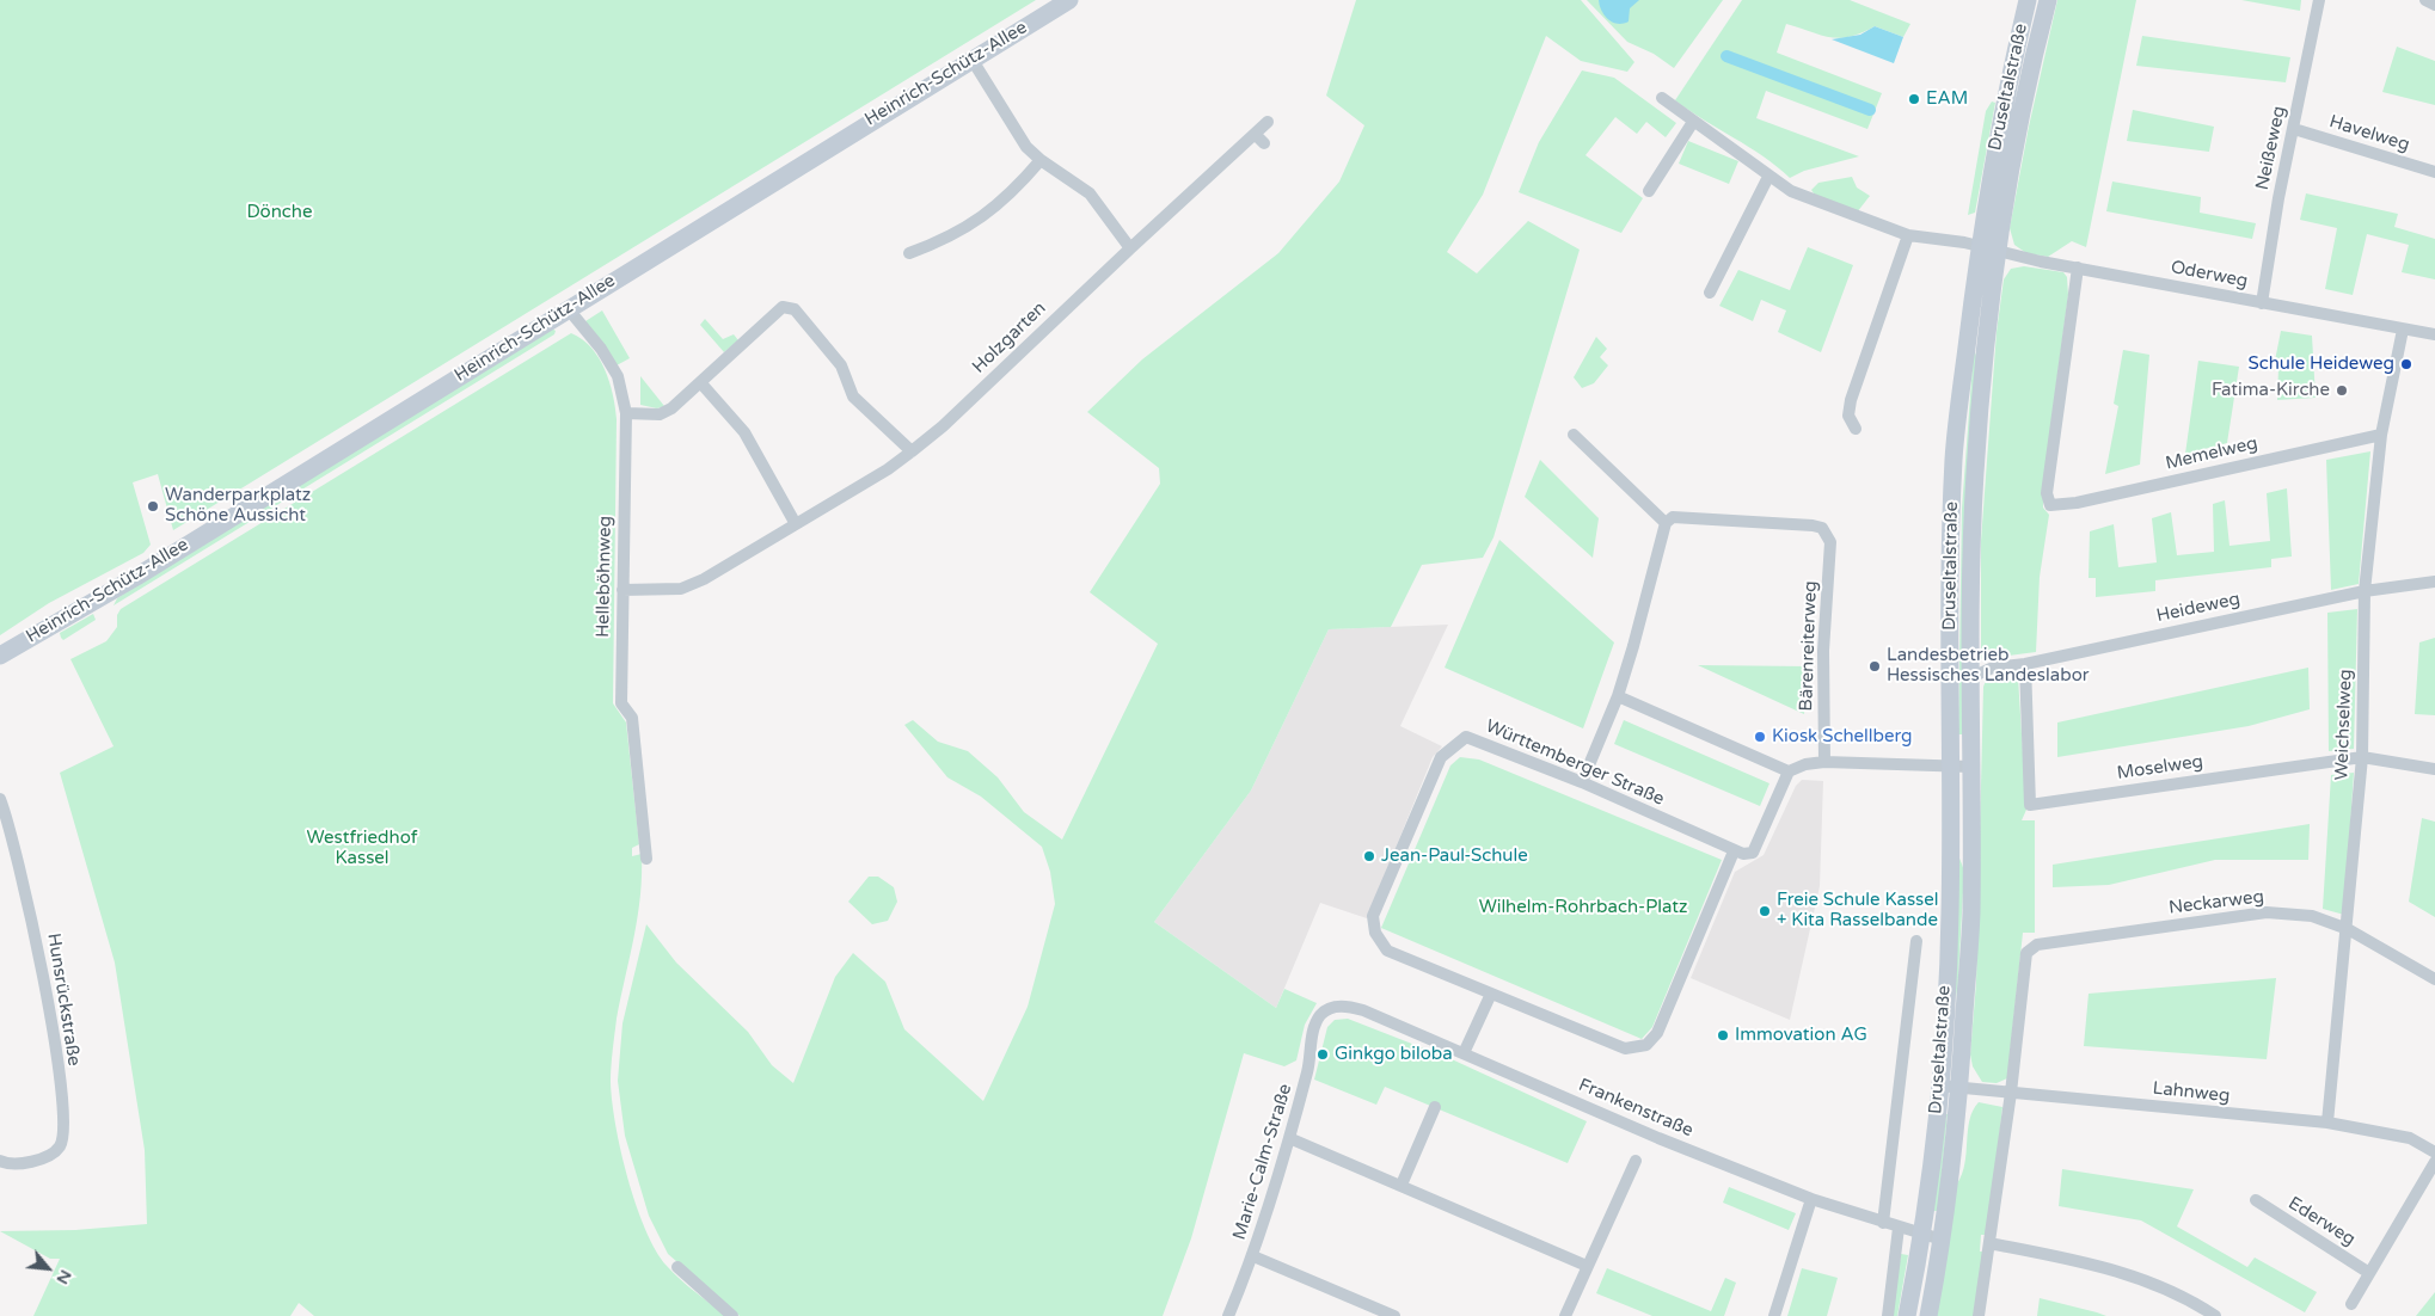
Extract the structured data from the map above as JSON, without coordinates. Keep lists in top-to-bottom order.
{
  "streets": {
    "main road": ["Heinrich-Schütz-Allee", "Druseltalstraße"],
    "street": [
      "Havelweg",
      "Neißeweg",
      "Oderweg",
      "Holzgarten",
      "Memelweg",
      "Helleböhnweg",
      "Heideweg",
      "Bärenreiterweg",
      "Weichselweg",
      "Württemberger Straße",
      "Moselweg",
      "Neckarweg",
      "Hunsrückstraße",
      "Lahnweg",
      "Frankenstraße",
      "Marie-Calm-Straße",
      "Ederweg"
    ]
  },
  "crossings": [
    ["Heinrich-Schütz-Allee", "Helleböhnweg"],
    ["Druseltalstraße", "Oderweg"],
    ["Druseltalstraße", "Heideweg"],
    ["Druseltalstraße", "Lahnweg"],
    ["Druseltalstraße", "Frankenstraße"],
    ["Havelweg", "Neißeweg"],
    ["Neißeweg", "Oderweg"],
    ["Oderweg", "Memelweg"],
    ["Oderweg", "Weichselweg"],
    ["Holzgarten", "Helleböhnweg"],
    ["Memelweg", "Weichselweg"],
    ["Heideweg", "Weichselweg"],
    ["Heideweg", "Moselweg"],
    ["Weichselweg", "Moselweg"],
    ["Weichselweg", "Neckarweg"],
    ["Weichselweg", "Lahnweg"],
    ["Neckarweg", "Lahnweg"],
    ["Frankenstraße", "Marie-Calm-Straße"]
  ],
  "parks": ["Dönche", "Westfriedhof Kassel", "Wilhelm-Rohrbach-Platz"],
  "places": [
    "EAM",
    "Schule Heideweg",
    "Fatima-Kirche",
    "Wanderparkplatz Schöne Aussicht",
    "Landesbetrieb Hessisches Landeslabor",
    "Kiosk Schellberg",
    "Jean-Paul-Schule",
    "Freie Schule Kassel + Kita Rasselbande",
    "Immovation AG",
    "Ginkgo biloba"
  ],
  "north": "bottom right"
}
